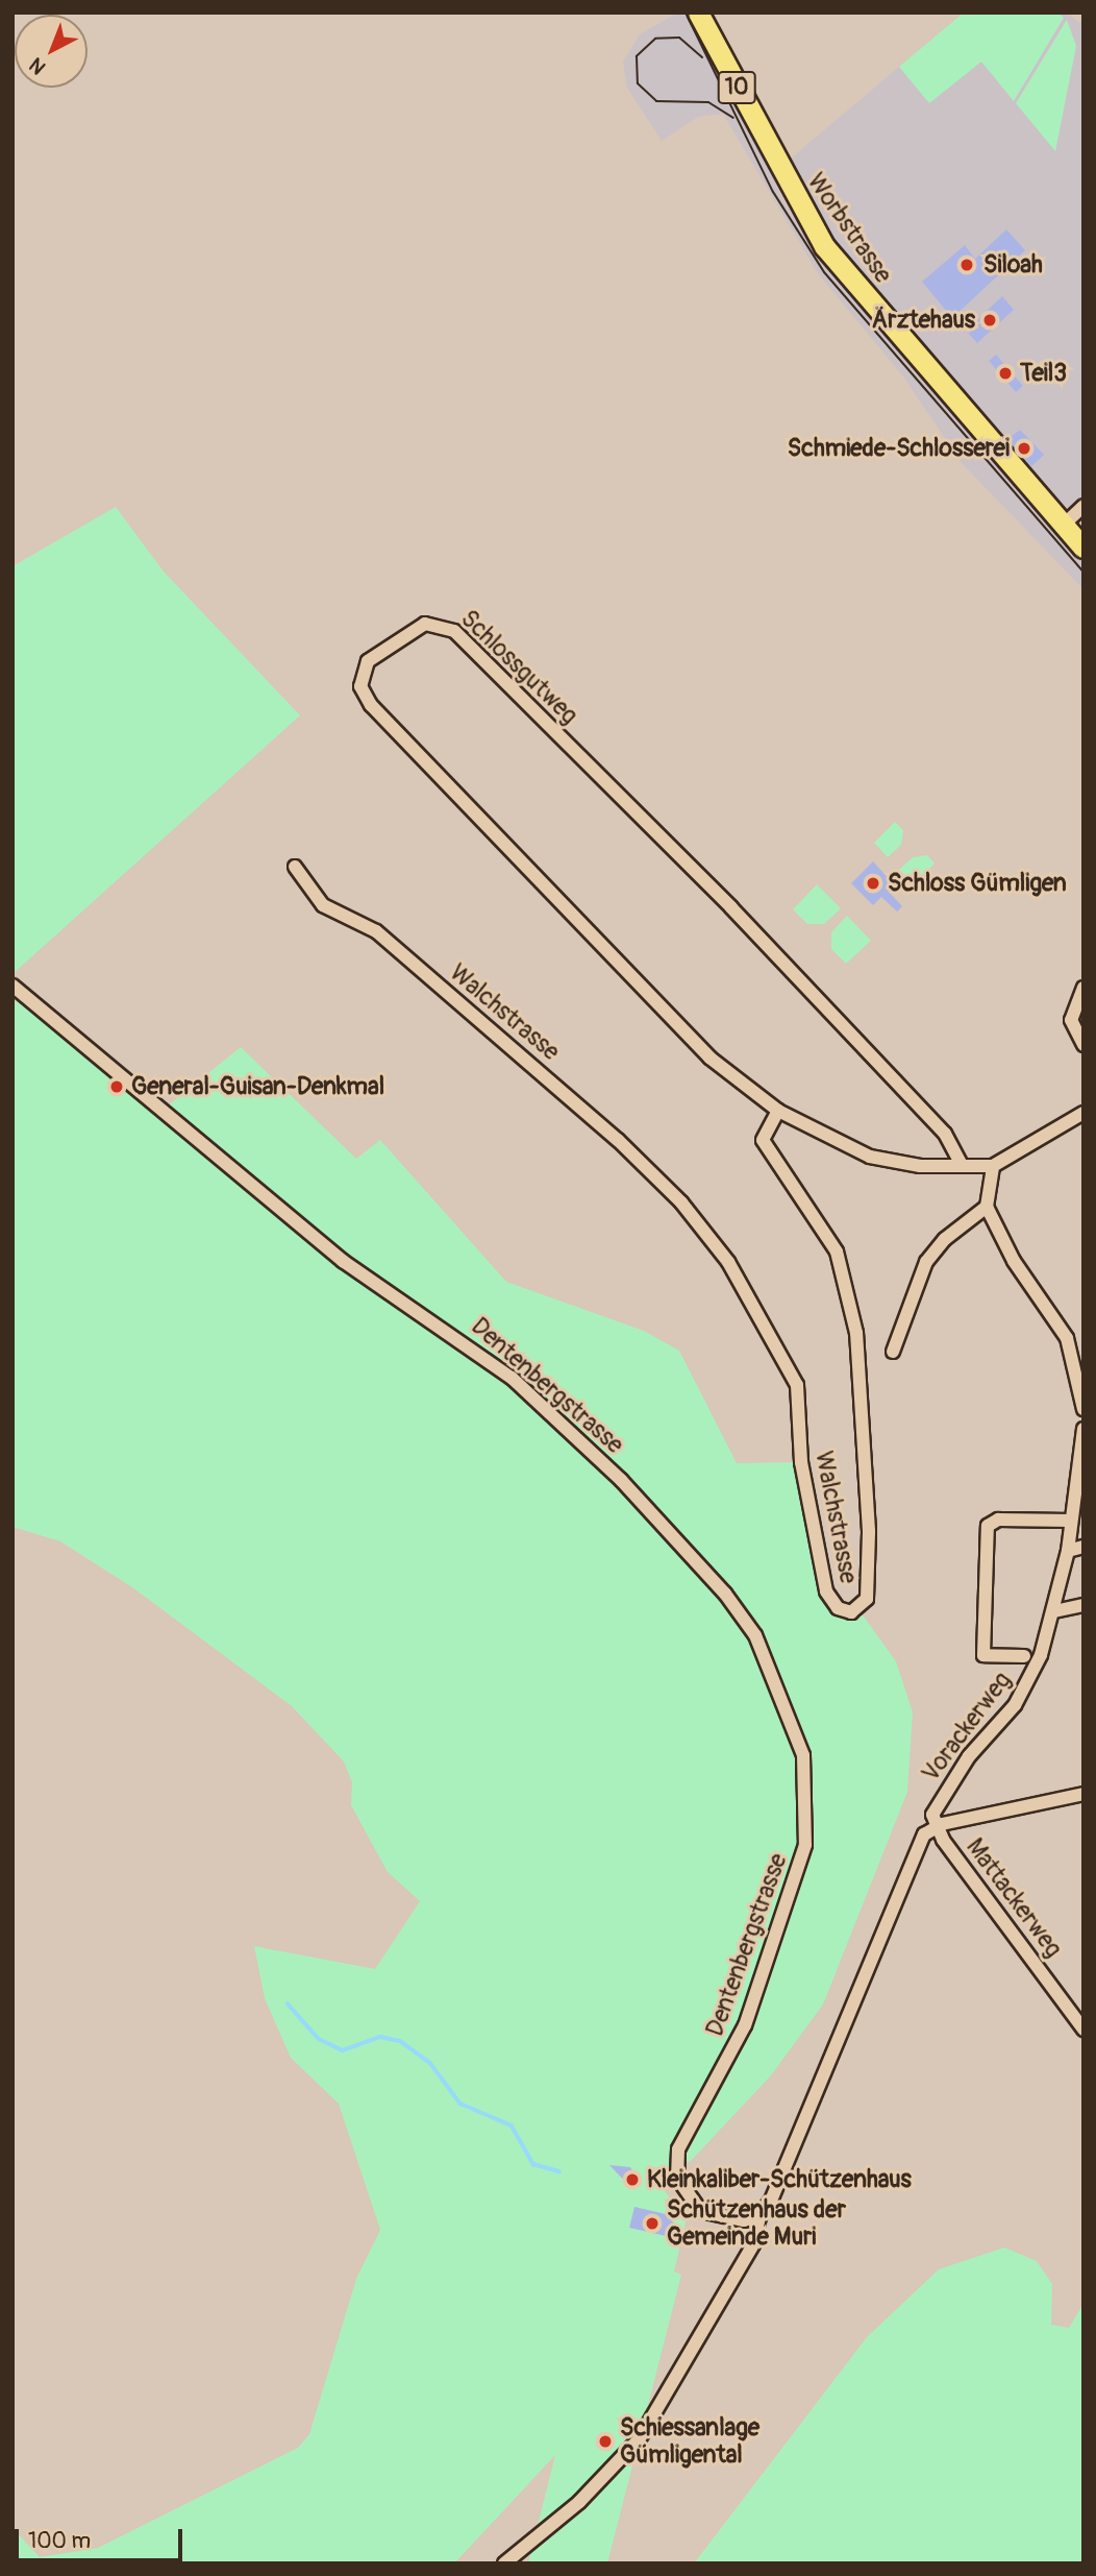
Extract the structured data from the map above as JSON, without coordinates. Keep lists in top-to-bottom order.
{
  "streets": {
    "main road": ["10", "Worbstrasse"],
    "street": [
      "Schlossgutweg",
      "Walchstrasse",
      "Dentenbergstrasse",
      "Vorackerweg",
      "Mattackerweg"
    ]
  },
  "crossings": [
    ["Schlossgutweg", "Walchstrasse"],
    ["Vorackerweg", "Mattackerweg"]
  ],
  "places": [
    "Siloah",
    "Ärztehaus",
    "Teil3",
    "Schmiede-Schlosserei",
    "Schloss Gümligen",
    "General-Guisan-Denkmal",
    "Kleinkaliber-Schützenhaus",
    "Schützenhaus der Gemeinde Muri",
    "Schiessanlage Gümligental"
  ],
  "scale_bar": "100 m",
  "north": "bottom left"
}
